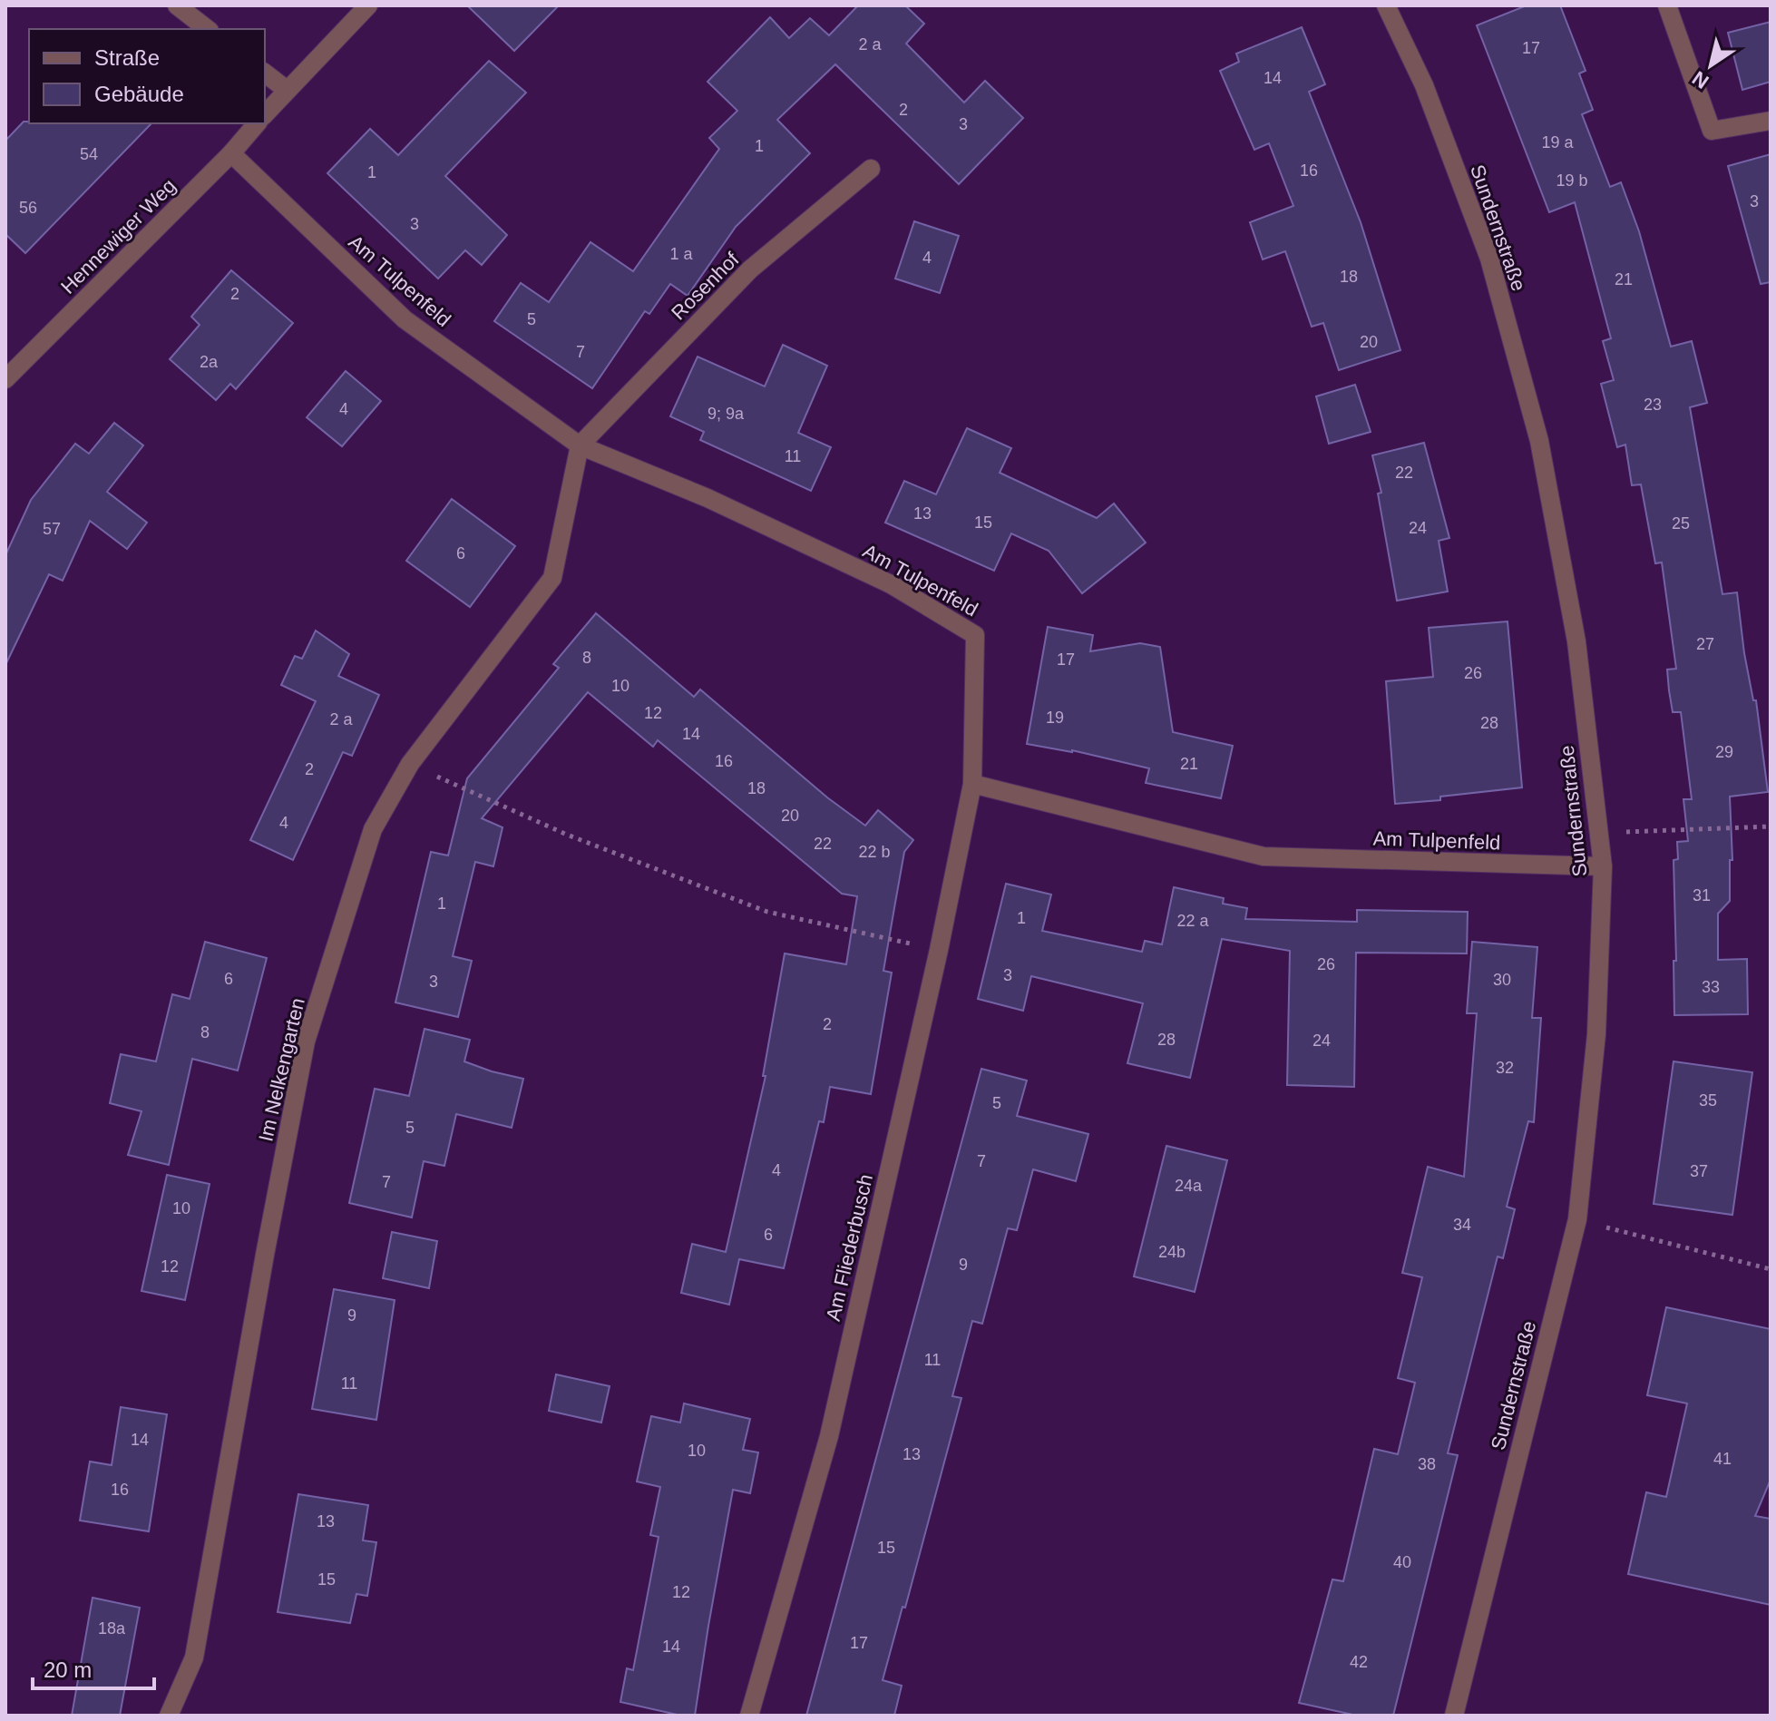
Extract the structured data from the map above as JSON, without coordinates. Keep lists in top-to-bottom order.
{
  "streets": {
    "street": [
      "Sundernstraße",
      "Hennewiger Weg",
      "Am Tulpenfeld",
      "Rosenhof",
      "Im Nelkengarten",
      "Am Fliederbusch"
    ]
  },
  "crossings": [
    ["Sundernstraße", "Am Tulpenfeld"],
    ["Hennewiger Weg", "Am Tulpenfeld"],
    ["Am Tulpenfeld", "Rosenhof"],
    ["Am Tulpenfeld", "Im Nelkengarten"],
    ["Am Tulpenfeld", "Am Fliederbusch"],
    ["Rosenhof", "Im Nelkengarten"]
  ],
  "house_numbers": [
    "2 a",
    "17",
    "14",
    "2",
    "3",
    "19 a",
    "1",
    "54",
    "16",
    "1",
    "19 b",
    "3",
    "56",
    "3",
    "1 a",
    "4",
    "18",
    "21",
    "2",
    "5",
    "20",
    "7",
    "2a",
    "23",
    "4",
    "9; 9a",
    "11",
    "22",
    "13",
    "15",
    "25",
    "24",
    "57",
    "6",
    "27",
    "8",
    "17",
    "26",
    "10",
    "12",
    "19",
    "2 a",
    "28",
    "14",
    "29",
    "16",
    "21",
    "2",
    "18",
    "20",
    "4",
    "22",
    "22 b",
    "31",
    "1",
    "1",
    "22 a",
    "26",
    "3",
    "6",
    "30",
    "3",
    "33",
    "2",
    "8",
    "28",
    "24",
    "32",
    "35",
    "5",
    "5",
    "7",
    "4",
    "37",
    "7",
    "24a",
    "10",
    "34",
    "6",
    "24b",
    "9",
    "12",
    "9",
    "11",
    "11",
    "14",
    "10",
    "13",
    "41",
    "38",
    "16",
    "13",
    "15",
    "40",
    "15",
    "12",
    "18a",
    "17",
    "14",
    "42"
  ],
  "legend": ["Straße", "Gebäude"],
  "scale_bar": "20 m",
  "north": "bottom left"
}
